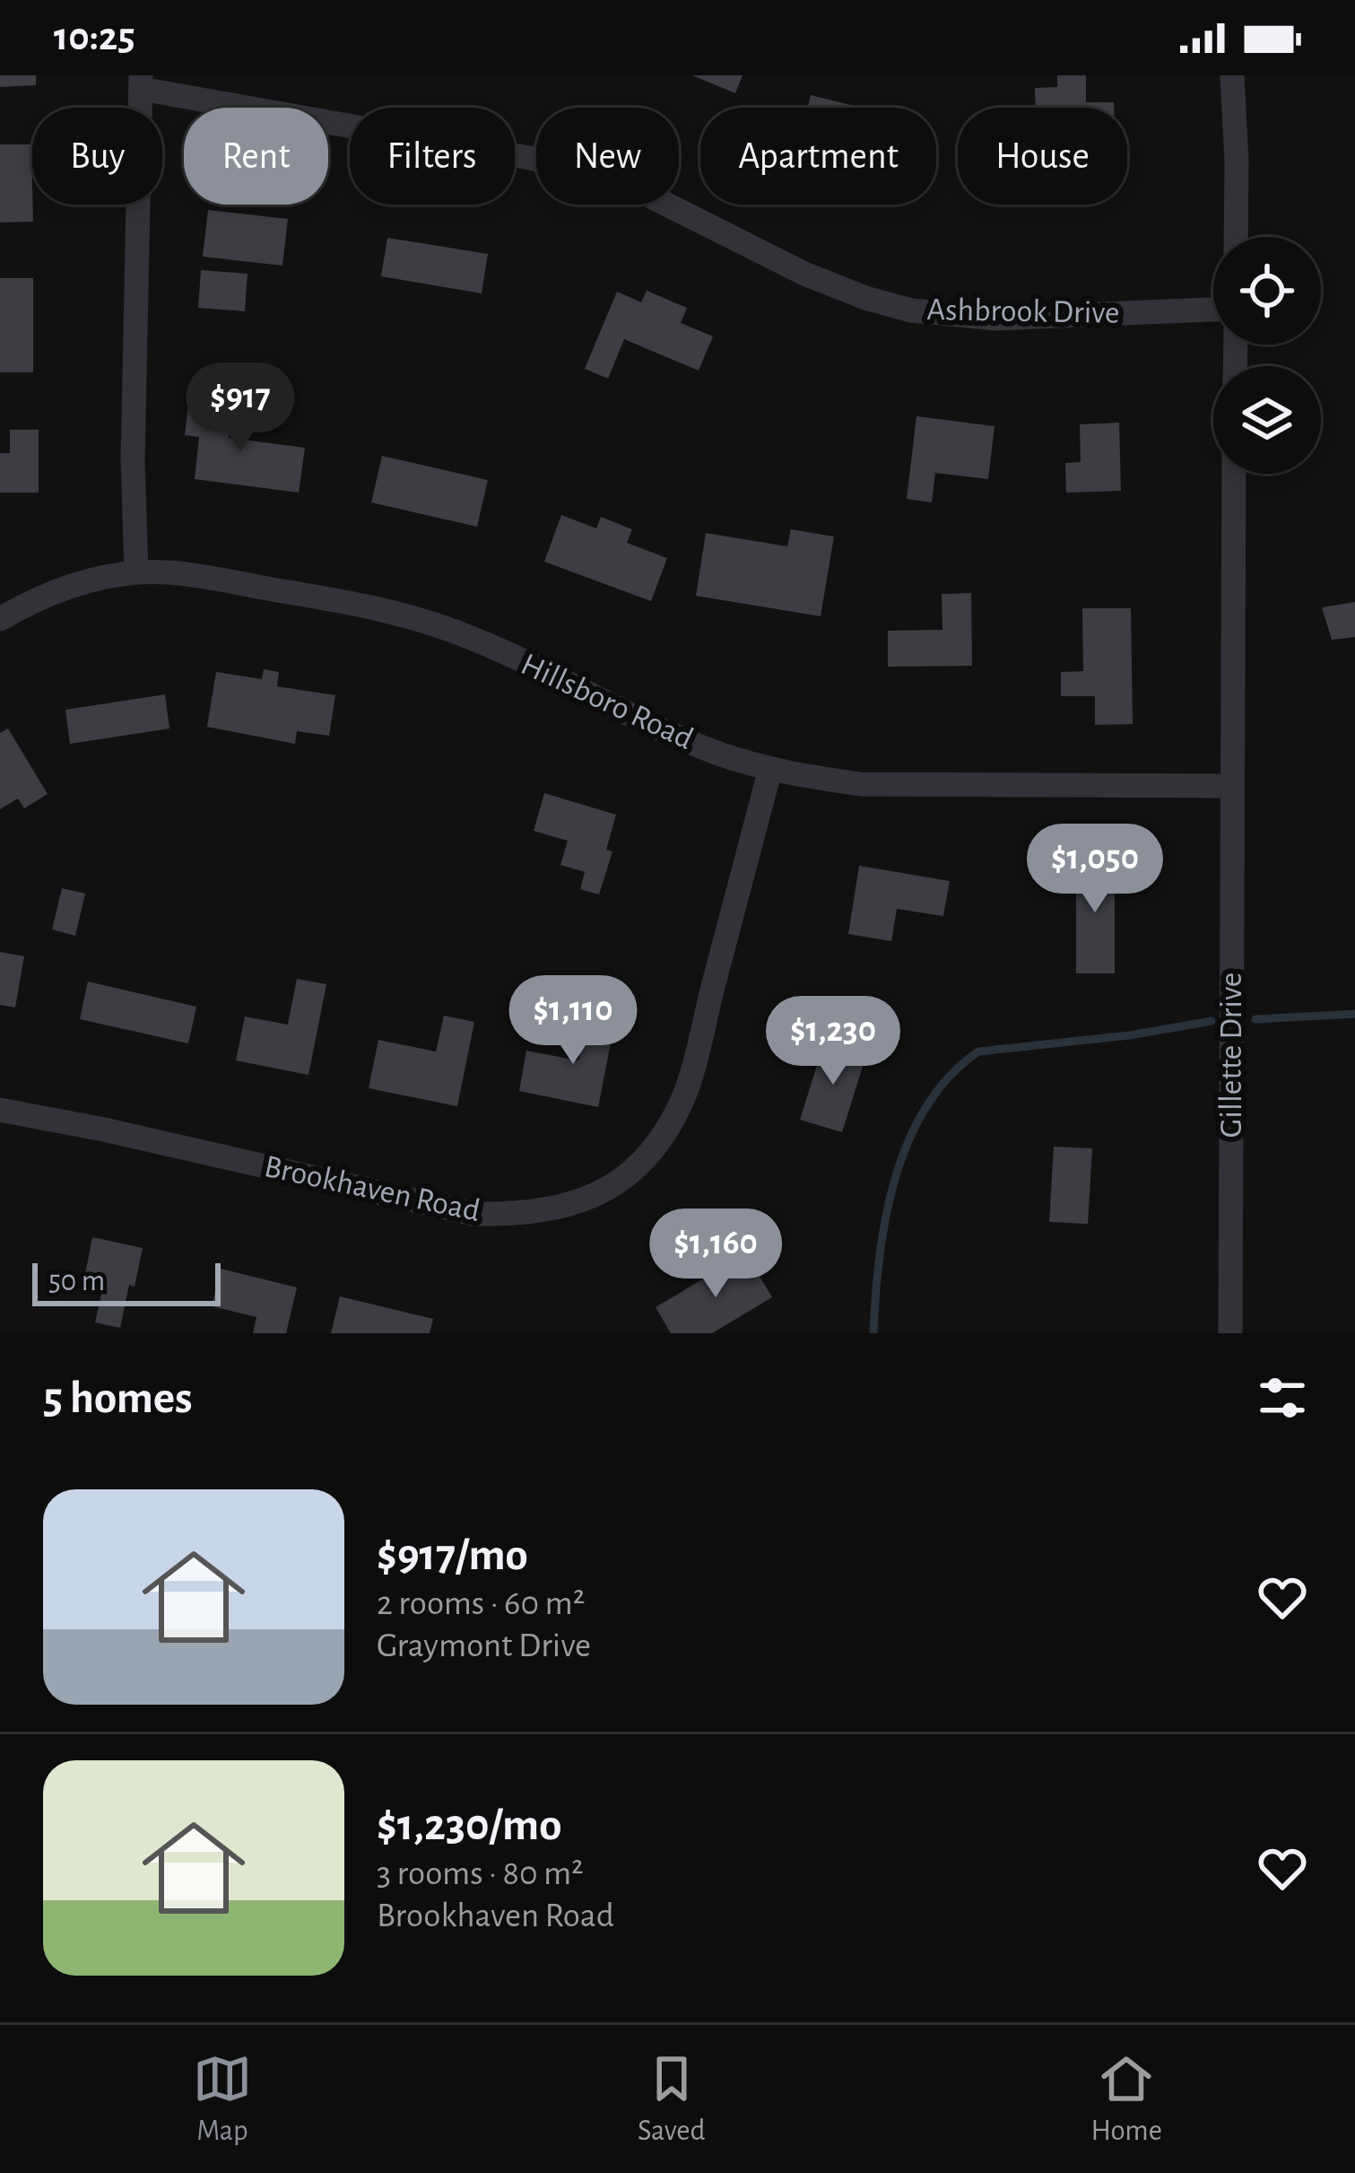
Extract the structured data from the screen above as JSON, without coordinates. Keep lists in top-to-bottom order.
{
  "streets": {
    "street": [
      "Ashbrook Drive",
      "Hillsboro Road",
      "Gillette Drive",
      "Brookhaven Road"
    ]
  },
  "crossings": [
    ["Hillsboro Road", "Gillette Drive"],
    ["Hillsboro Road", "Brookhaven Road"]
  ],
  "scale_bar": "50 m",
  "page": {
    "status": "10:25",
    "chip": [
      "Buy",
      "Rent",
      "Filters",
      "New",
      "Apartment",
      "House"
    ],
    "price": [
      "$917",
      "$1,050",
      "$1,110",
      "$1,230",
      "$1,160"
    ],
    "scale": "50 m",
    "heading": "5 homes",
    "list": [
      {
        "name": "$917/mo",
        "note": "2 rooms · 60 m² · Graymont Drive"
      },
      {
        "name": "$1,230/mo",
        "note": "3 rooms · 80 m² · Brookhaven Road"
      }
    ],
    "tabs": ["Map", "Saved", "Home"]
  }
}
